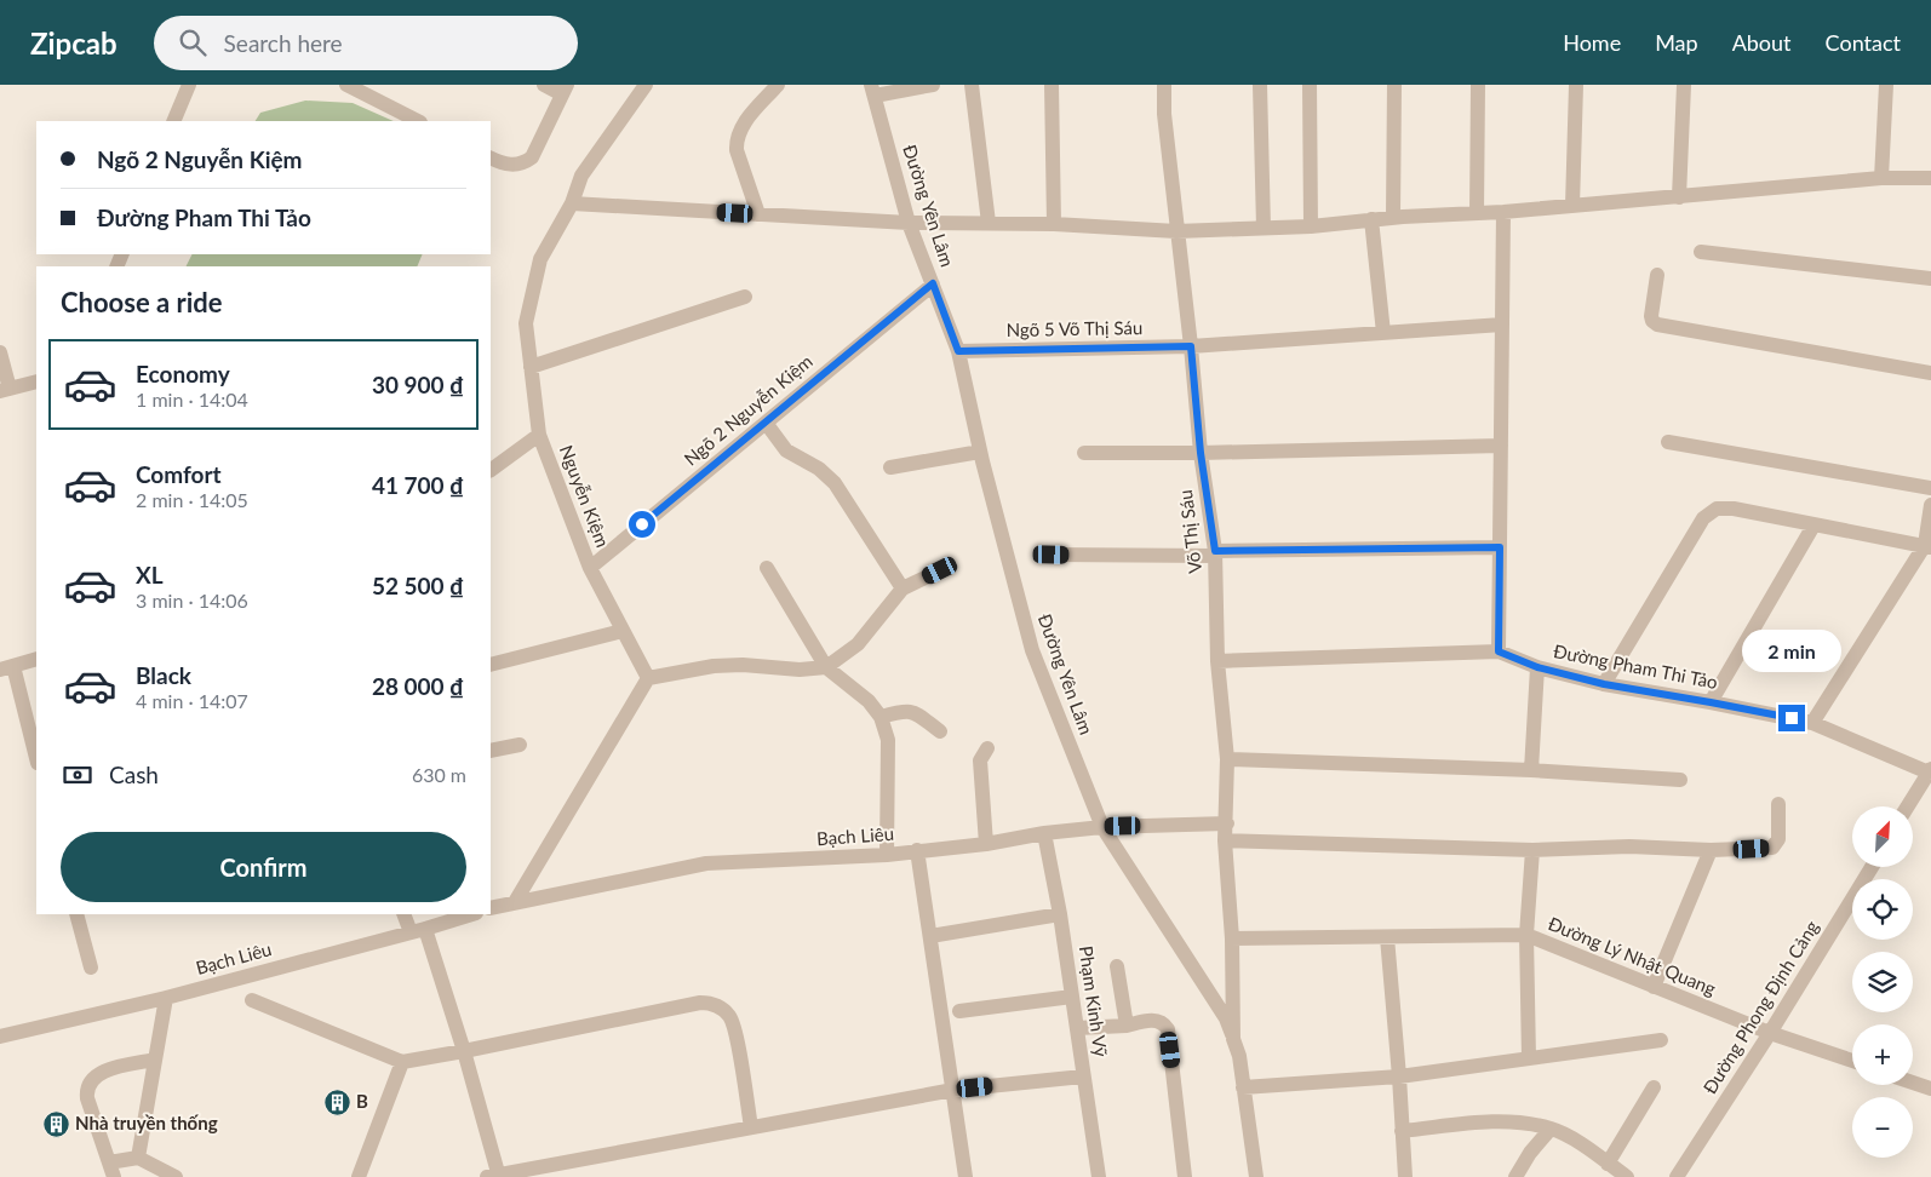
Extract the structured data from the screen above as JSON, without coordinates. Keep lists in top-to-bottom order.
{
  "streets": {
    "street": [
      "Đường Yên Lâm",
      "Ngõ 5 Võ Thị Sáu",
      "Ngõ 2 Nguyễn Kiệm",
      "Nguyễn Kiệm",
      "Võ Thị Sáu",
      "Đường Pham Thi Tảo",
      "Bạch Liêu",
      "Đường Lý Nhật Quang",
      "Phạm Kinh Vỹ",
      "Đường Phong Định Cảng"
    ]
  },
  "crossings": [
    ["Đường Yên Lâm", "Ngõ 5 Võ Thị Sáu"],
    ["Đường Yên Lâm", "Ngõ 2 Nguyễn Kiệm"],
    ["Đường Yên Lâm", "Võ Thị Sáu"],
    ["Đường Yên Lâm", "Bạch Liêu"],
    ["Ngõ 5 Võ Thị Sáu", "Võ Thị Sáu"],
    ["Ngõ 2 Nguyễn Kiệm", "Nguyễn Kiệm"],
    ["Võ Thị Sáu", "Đường Pham Thi Tảo"],
    ["Võ Thị Sáu", "Bạch Liêu"],
    ["Võ Thị Sáu", "Đường Lý Nhật Quang"],
    ["Bạch Liêu", "Phạm Kinh Vỹ"],
    ["Đường Lý Nhật Quang", "Đường Phong Định Cảng"]
  ],
  "places": {
    "building": ["B", "Nhà truyền thống"]
  },
  "north": "top right",
  "page": {
    "header": "Zipcab",
    "search": "Search here",
    "nav": [
      "Home",
      "Map",
      "About",
      "Contact"
    ],
    "banner": ["Ngõ 2 Nguyễn Kiệm", "Đường Pham Thi Tảo"],
    "heading": "Choose a ride",
    "list": [
      {
        "name": "Economy",
        "note": "1 min · 14:04",
        "value": "30 900 ₫"
      },
      {
        "name": "Comfort",
        "note": "2 min · 14:05",
        "value": "41 700 ₫"
      },
      {
        "name": "XL",
        "note": "3 min · 14:06",
        "value": "52 500 ₫"
      },
      {
        "name": "Black",
        "note": "4 min · 14:07",
        "value": "28 000 ₫"
      }
    ],
    "bubble": "2 min",
    "pay": ["Cash", "630 m"],
    "map_buttons": ["+", "−"],
    "buttons": "Confirm"
  }
}
